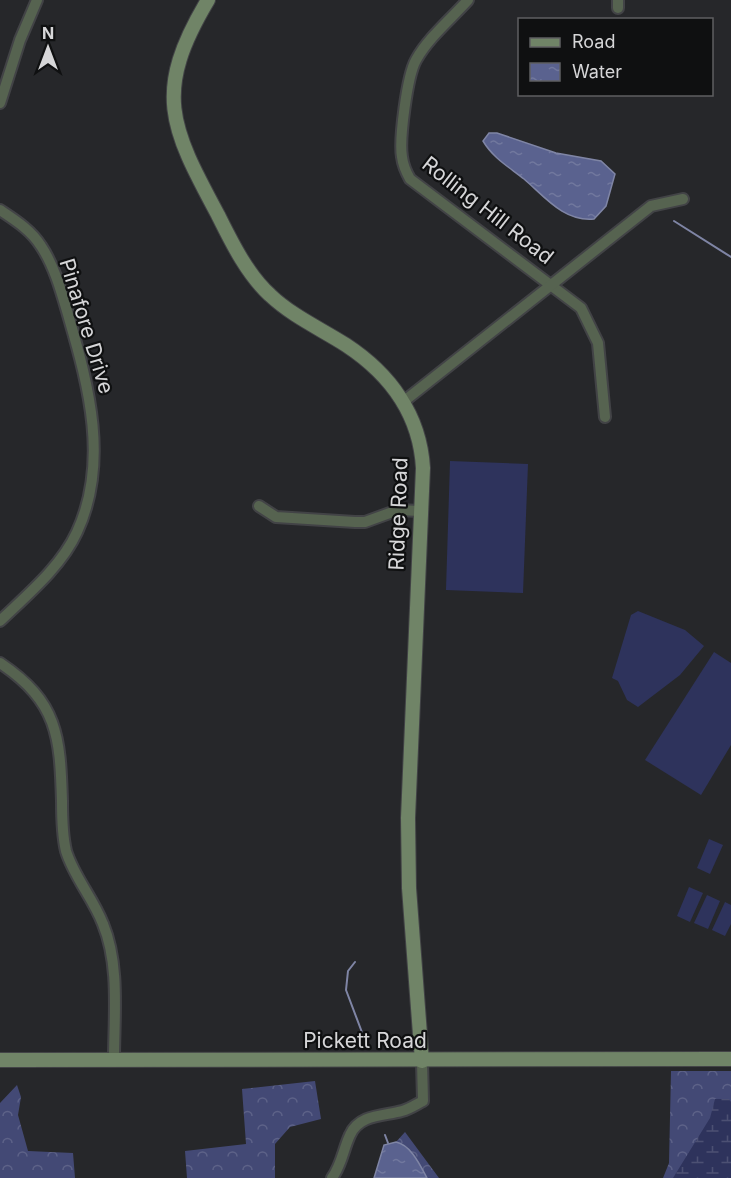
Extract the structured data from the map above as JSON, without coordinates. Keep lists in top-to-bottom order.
{
  "streets": {
    "street": [
      "Rolling Hill Road",
      "Pinafore Drive",
      "Ridge Road",
      "Pickett Road"
    ]
  },
  "crossings": [
    ["Ridge Road", "Pickett Road"]
  ],
  "legend": ["Road", "Water"],
  "north": "top"
}
